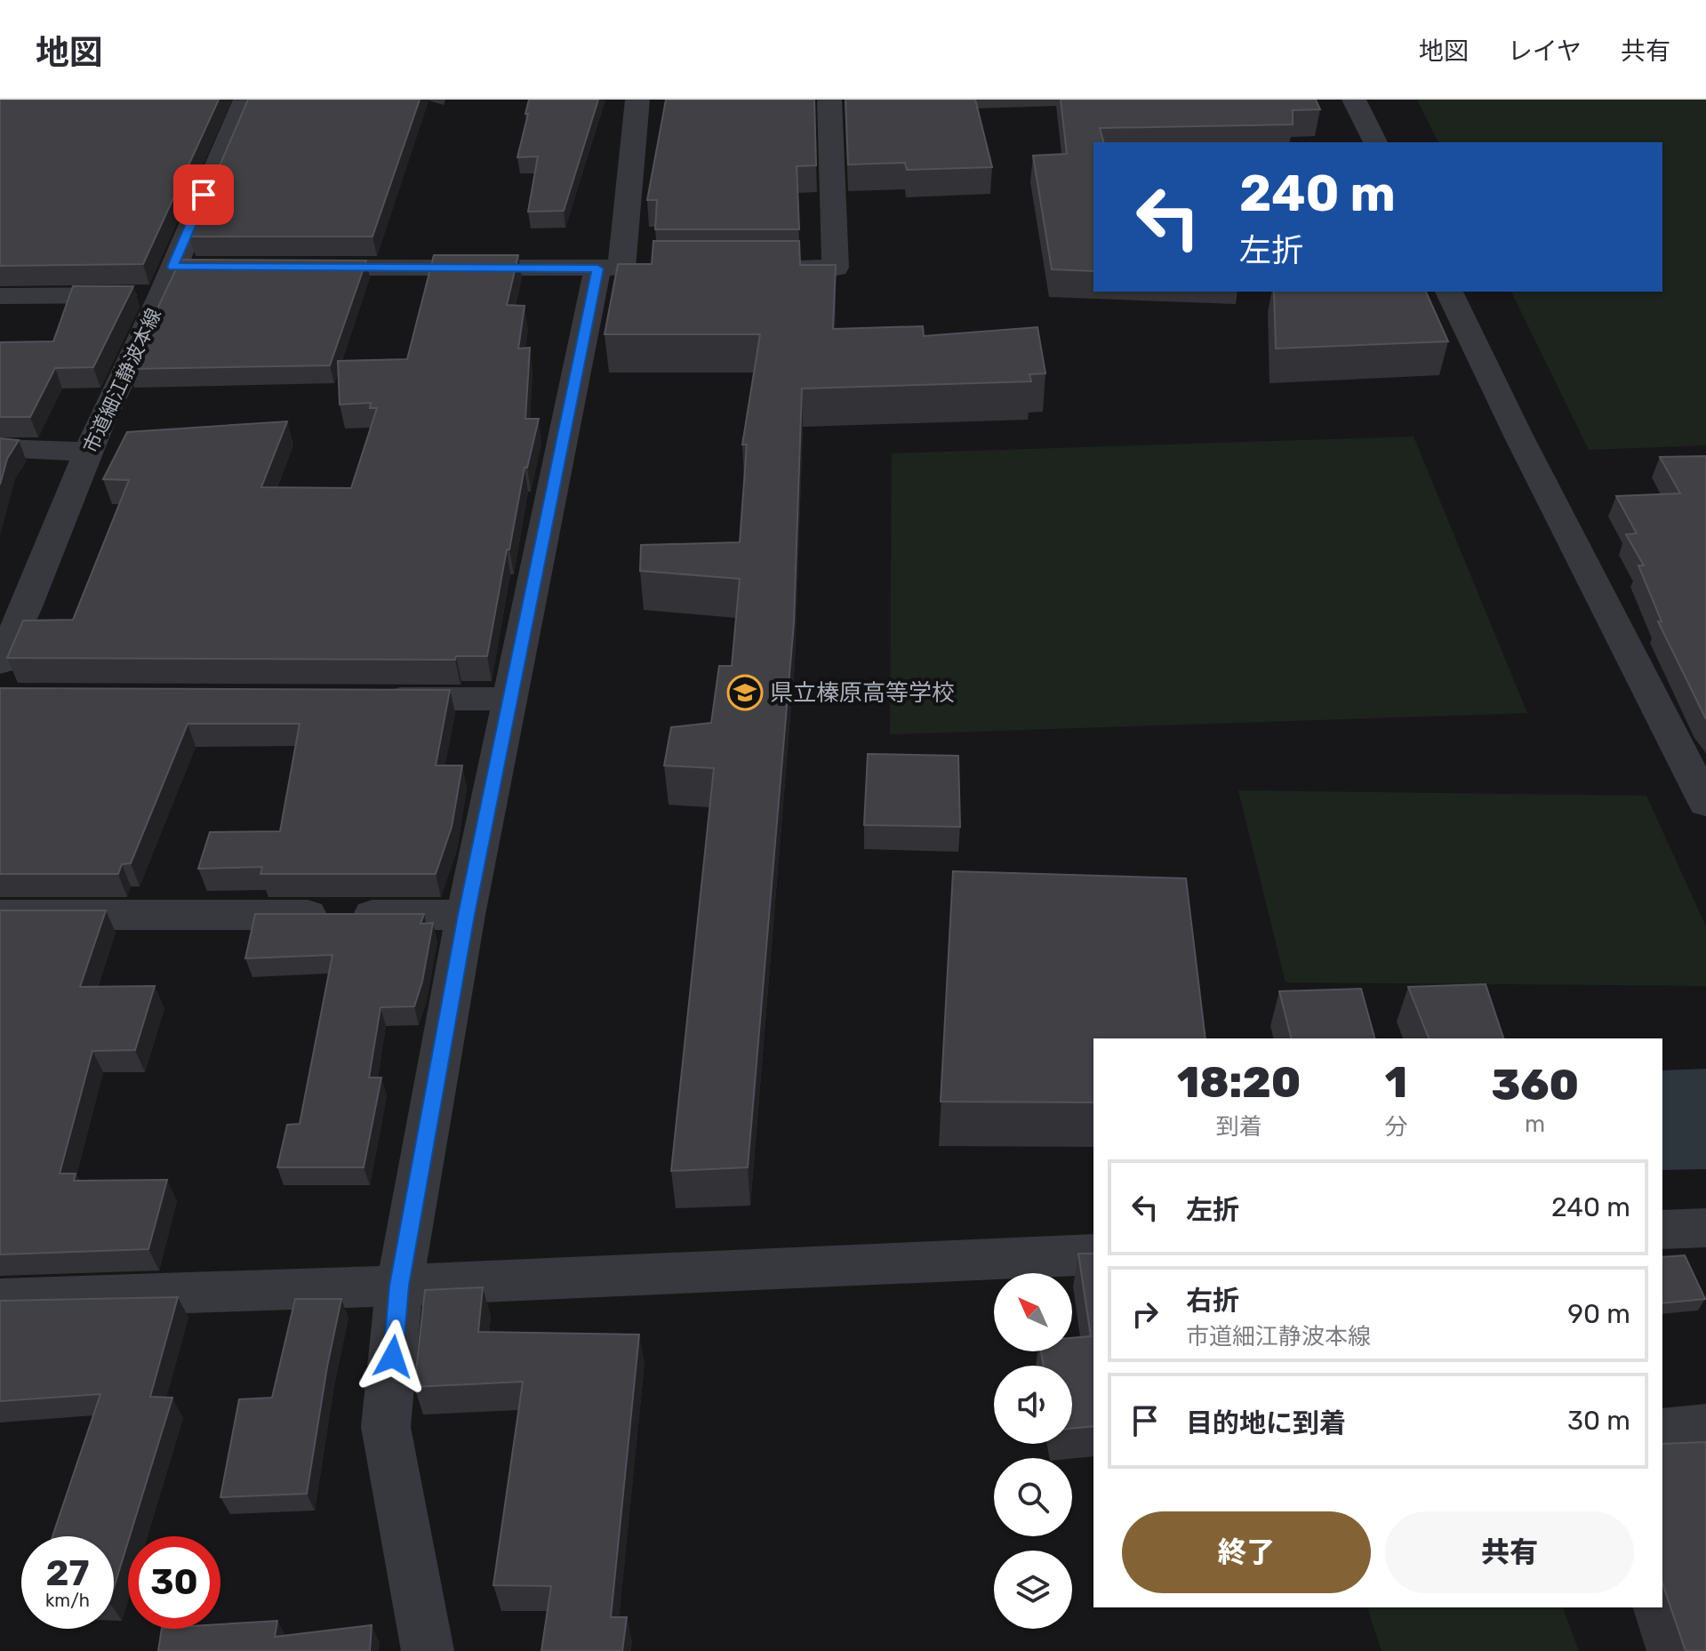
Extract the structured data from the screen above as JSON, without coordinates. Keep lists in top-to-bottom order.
{
  "streets": {
    "street": ["市道細江静波本線"]
  },
  "places": {
    "school or university": ["県立榛原高等学校"]
  },
  "north": "top left",
  "page": {
    "header": "地図",
    "nav": ["地図", "レイヤ", "共有"],
    "turn": ["240 m", "左折"],
    "eta": [
      "18:20",
      "到着",
      "1",
      "分",
      "360",
      "m"
    ],
    "list": [
      {
        "name": "左折",
        "value": "240 m"
      },
      {
        "name": "右折",
        "note": "市道細江静波本線",
        "value": "90 m"
      },
      {
        "name": "目的地に到着",
        "value": "30 m"
      }
    ],
    "buttons": ["終了", "共有"],
    "speed": "27 km/h",
    "limit": "30"
  }
}
